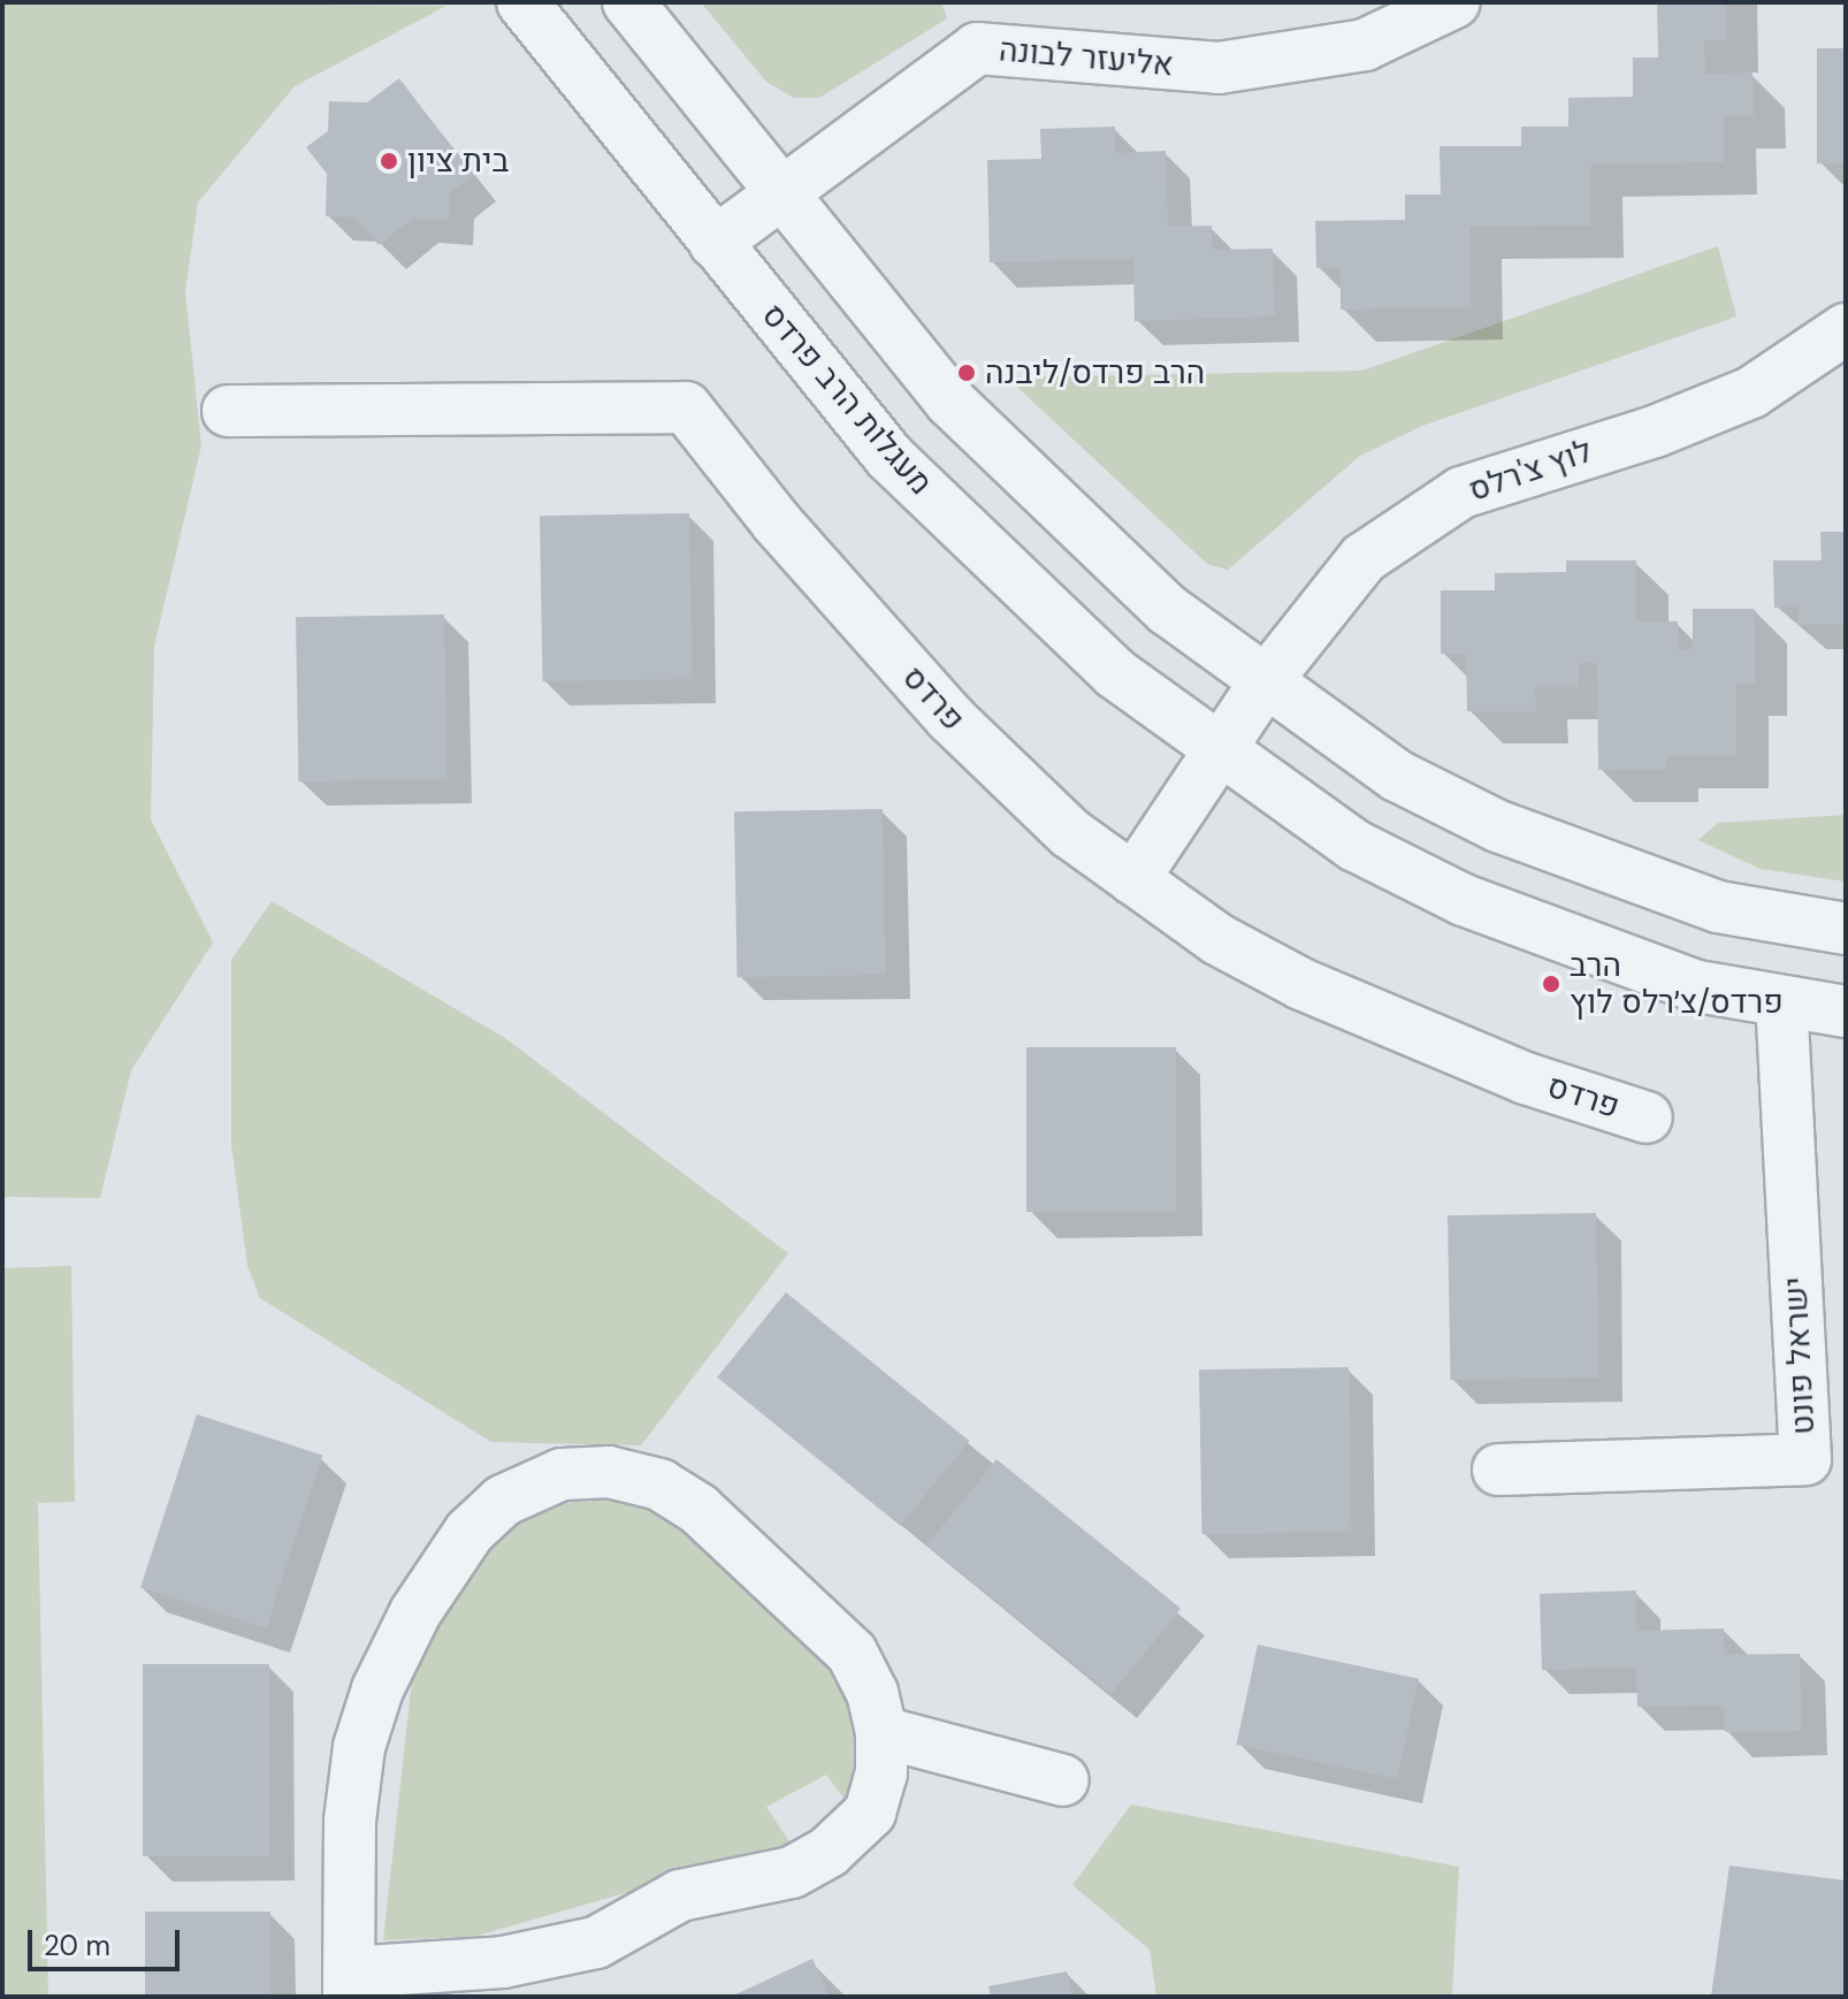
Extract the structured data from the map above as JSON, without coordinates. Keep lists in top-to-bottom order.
{
  "streets": {
    "street": [
      "אליעזר לבונה",
      "מעגלות הרב פרדס",
      "לוץ צ'רלס",
      "פרדס",
      "ישראל פונט"
    ]
  },
  "crossings": [
    ["אליעזר לבונה", "מעגלות הרב פרדס"],
    ["מעגלות הרב פרדס", "לוץ צ'רלס"],
    ["לוץ צ'רלס", "פרדס"]
  ],
  "places": ["בית ציון", "הרב פרדס/ליבנה", "הרב פרדס/צ׳רלס לוץ"],
  "scale_bar": "20 m"
}
